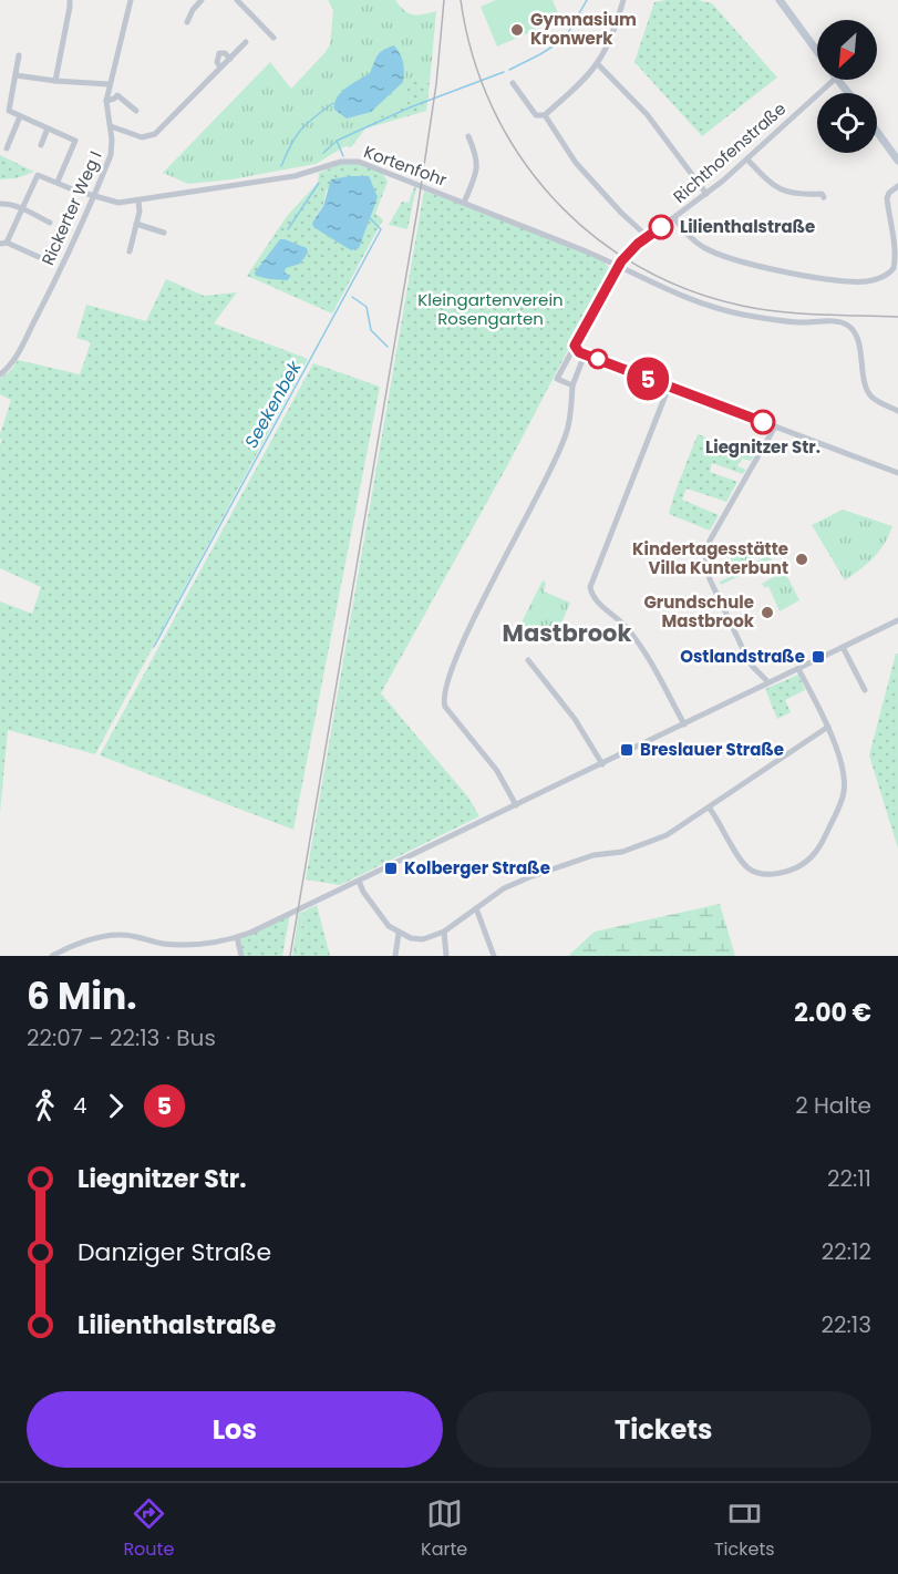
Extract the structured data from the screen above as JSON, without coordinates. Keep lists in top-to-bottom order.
{
  "streets": {
    "street": ["Richthofenstraße", "Kortenfohr", "Rickerter Weg I"]
  },
  "crossings": [
    ["Richthofenstraße", "Kortenfohr"],
    ["Kortenfohr", "Rickerter Weg I"]
  ],
  "districts": ["Mastbrook"],
  "water": ["Seekenbek"],
  "parks": ["Kleingartenverein Rosengarten"],
  "places": {
    "other": [
      "Gymnasium Kronwerk",
      "Lilienthalstraße",
      "Liegnitzer Str.",
      "Kindertagesstätte Villa Kunterbunt",
      "Grundschule Mastbrook"
    ],
    "transit": ["Ostlandstraße", "Breslauer Straße", "Kolberger Straße"]
  },
  "lines": ["bus line 5"],
  "north": "bottom left",
  "page": {
    "on_map": "5",
    "heading": ["6 Min.", "22:07 – 22:13 · Bus", "2.00 €"],
    "legs": ["4", "5", "2 Halte"],
    "list": [
      {
        "name": "Liegnitzer Str.",
        "value": "22:11"
      },
      {
        "name": "Danziger Straße",
        "value": "22:12"
      },
      {
        "name": "Lilienthalstraße",
        "value": "22:13"
      }
    ],
    "buttons": ["Los", "Tickets"],
    "tabs": ["Route", "Karte", "Tickets"]
  }
}
